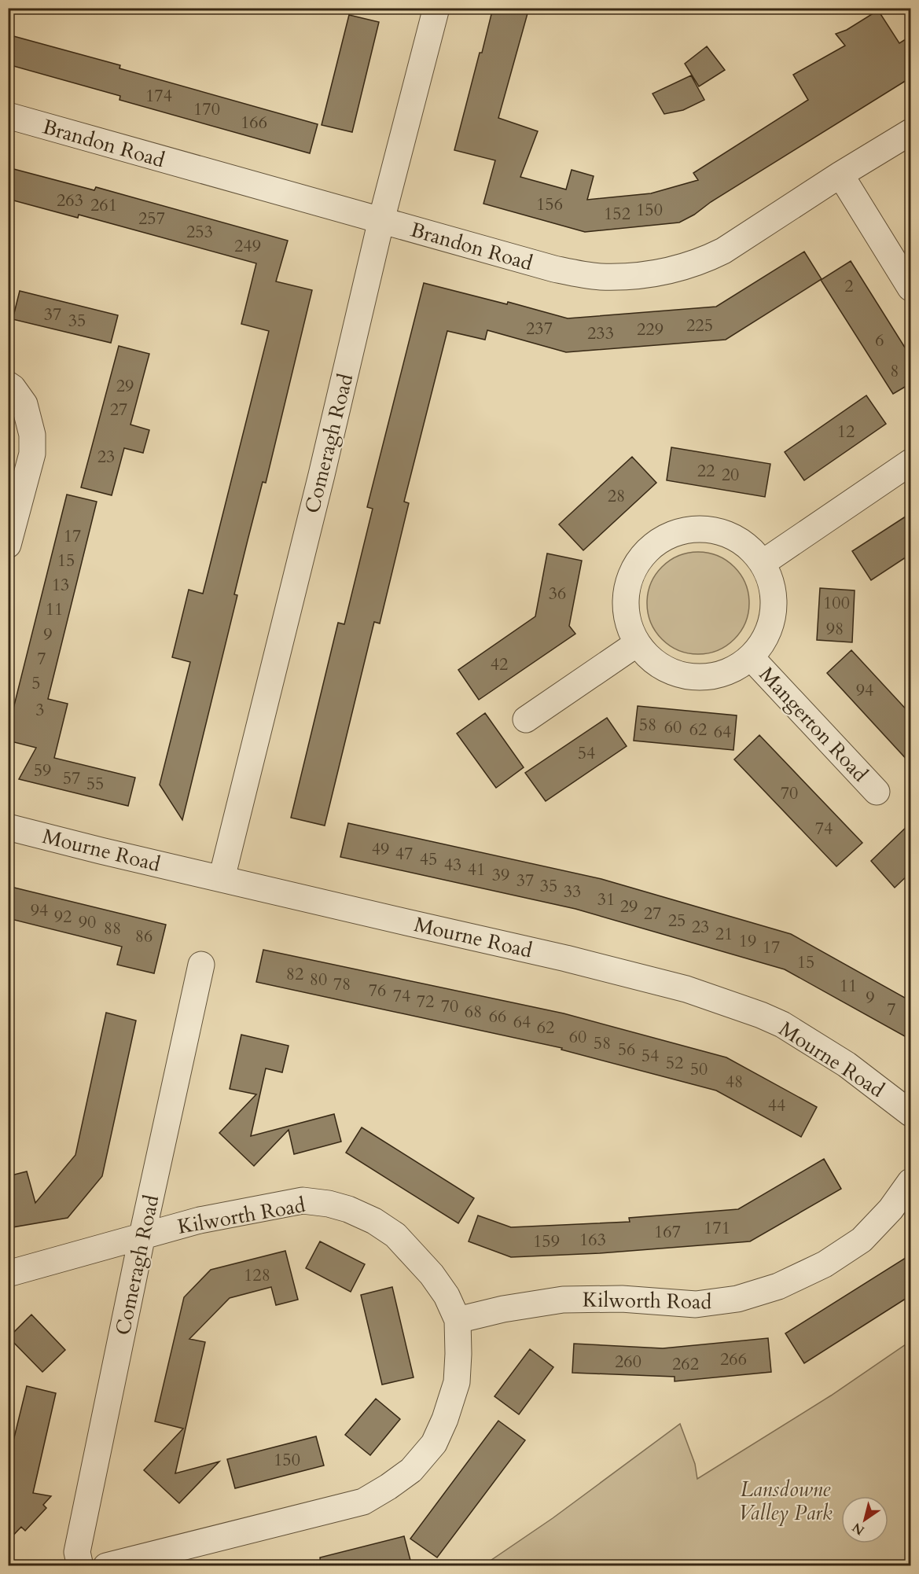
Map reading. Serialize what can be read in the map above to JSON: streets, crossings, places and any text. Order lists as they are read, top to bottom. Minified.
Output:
{"streets":{"street":["Brandon Road","Comeragh Road","Mangerton Road","Mourne Road","Kilworth Road"]},"crossings":[["Brandon Road","Comeragh Road"],["Comeragh Road","Mourne Road"],["Comeragh Road","Kilworth Road"]],"parks":["Lansdowne Valley Park"],"house_numbers":["174","170","166","263","156","261","150","152","257","253","249","2","37","35","225","237","229","233","6","8","29","27","12","23","22","20","28","17","15","13","36","100","11","98","9","7","42","5","94","3","58","60","62","64","54","59","57","55","70","74","49","47","45","43","41","39","37","35","33","31","29","94","27","92","25","90","23","88","21","86","19","17","15","82","80","78","11","76","74","9","72","70","7","68","66","64","62","60","58","56","54","52","50","48","44","171","167","163","159","128","266","260","262","150"],"north":"bottom left"}
